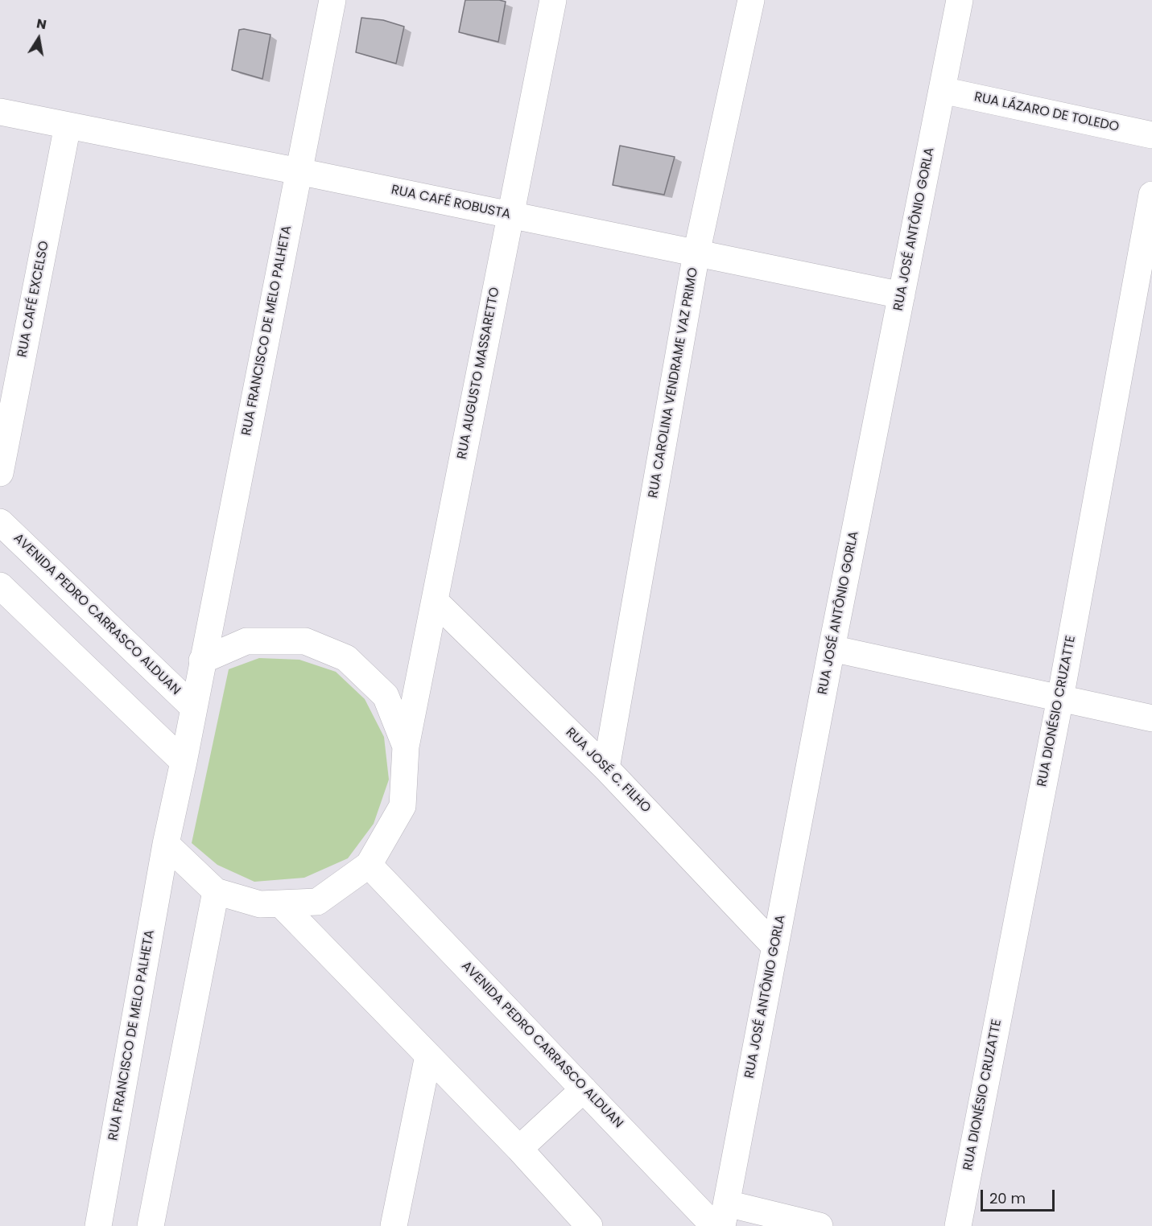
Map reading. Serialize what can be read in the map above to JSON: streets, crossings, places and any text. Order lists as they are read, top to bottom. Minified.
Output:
{"streets":{"street":["RUA LÁZARO DE TOLEDO","RUA CAFÉ ROBUSTA","RUA JOSÉ ANTÔNIO GORLA","RUA CAFÉ EXCELSO","RUA FRANCISCO DE MELO PALHETA","RUA AUGUSTO MASSARETTO","RUA CAROLINA VENDRAME VAZ PRIMO","AVENIDA PEDRO CARRASCO ALDUAN","RUA DIONÉSIO CRUZATTE","RUA JOSÉ C. FILHO"]},"crossings":[["RUA LÁZARO DE TOLEDO","RUA JOSÉ ANTÔNIO GORLA"],["RUA CAFÉ ROBUSTA","RUA JOSÉ ANTÔNIO GORLA"],["RUA CAFÉ ROBUSTA","RUA CAFÉ EXCELSO"],["RUA CAFÉ ROBUSTA","RUA FRANCISCO DE MELO PALHETA"],["RUA CAFÉ ROBUSTA","RUA AUGUSTO MASSARETTO"],["RUA CAFÉ ROBUSTA","RUA CAROLINA VENDRAME VAZ PRIMO"],["RUA JOSÉ ANTÔNIO GORLA","RUA JOSÉ C. FILHO"],["RUA FRANCISCO DE MELO PALHETA","AVENIDA PEDRO CARRASCO ALDUAN"],["RUA AUGUSTO MASSARETTO","AVENIDA PEDRO CARRASCO ALDUAN"],["RUA AUGUSTO MASSARETTO","RUA JOSÉ C. FILHO"],["RUA CAROLINA VENDRAME VAZ PRIMO","RUA JOSÉ C. FILHO"]],"scale_bar":"20 m","north":"top"}
